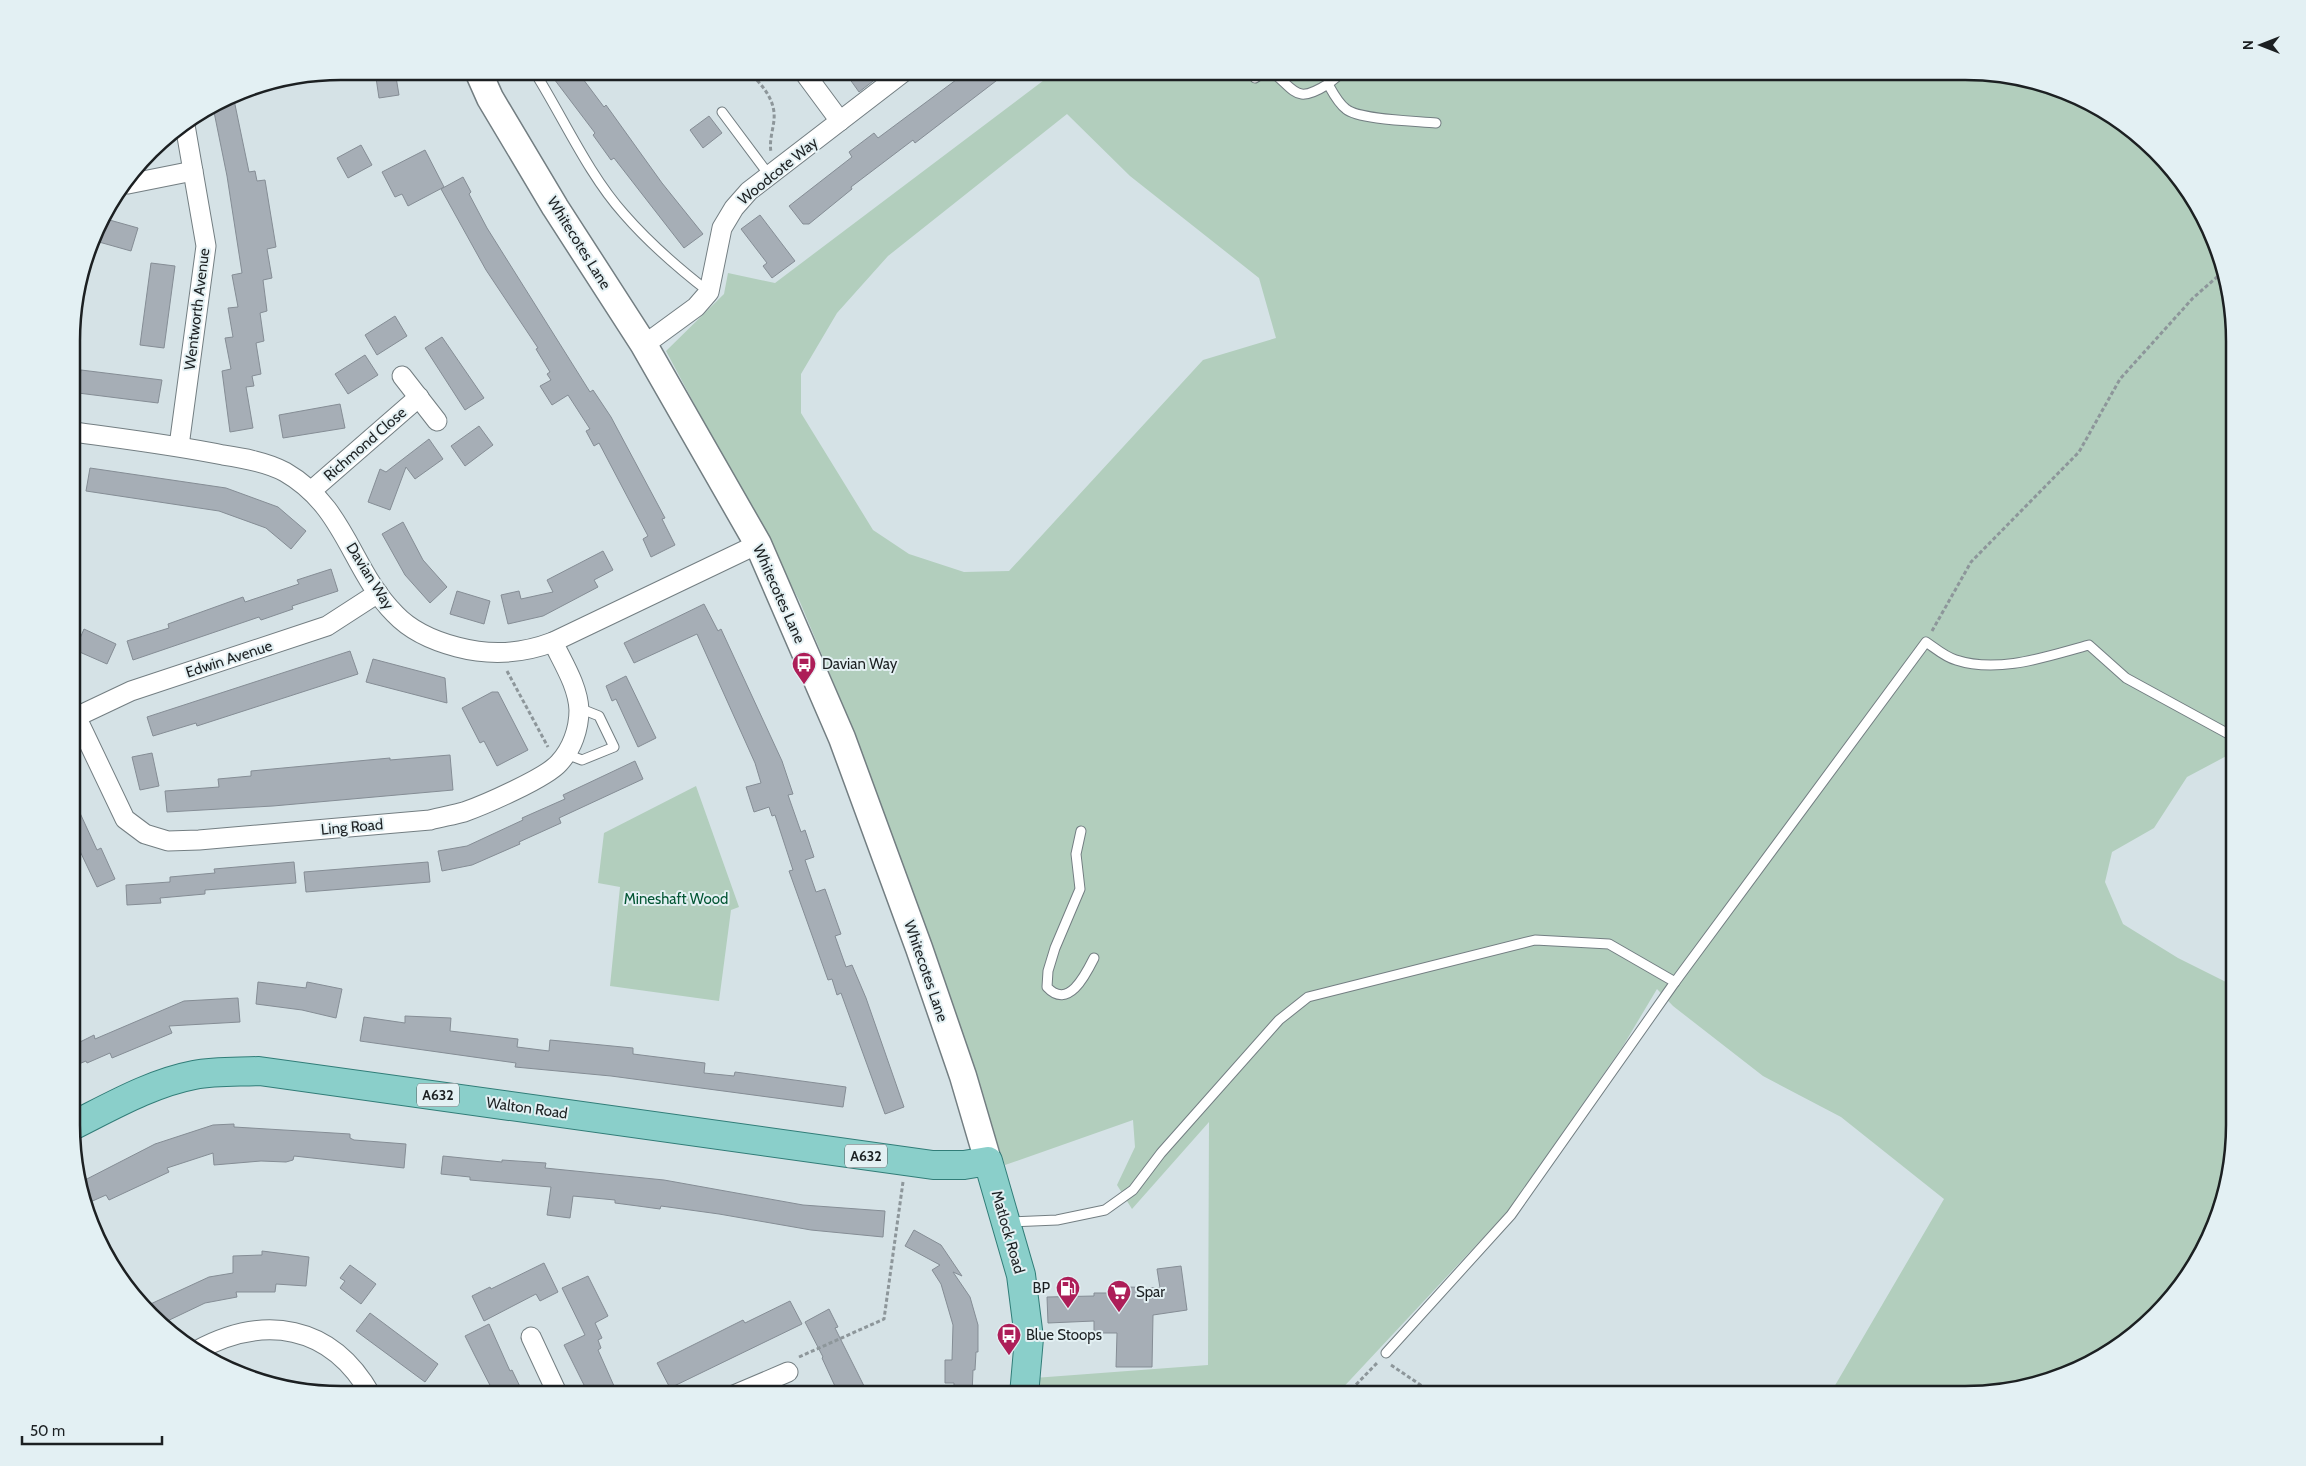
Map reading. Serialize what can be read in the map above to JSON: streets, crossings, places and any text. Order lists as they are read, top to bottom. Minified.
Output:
{"streets":{"main road":["A632","Walton Road","Matlock Road"],"street":["Woodcote Way","Whitecotes Lane","Wentworth Avenue","Richmond Close","Davian Way","Edwin Avenue","Ling Road"]},"crossings":[["Whitecotes Lane","Davian Way"],["Whitecotes Lane","Walton Road"],["Whitecotes Lane","Matlock Road"],["Wentworth Avenue","Davian Way"],["Richmond Close","Davian Way"],["Davian Way","Edwin Avenue"],["Walton Road","Matlock Road"]],"parks":["Mineshaft Wood"],"places":{"bus stop":["Davian Way","Blue Stoops"],"fuel station":["BP"],"supermarket":["Spar"]},"scale_bar":"50 m","north":"left"}
